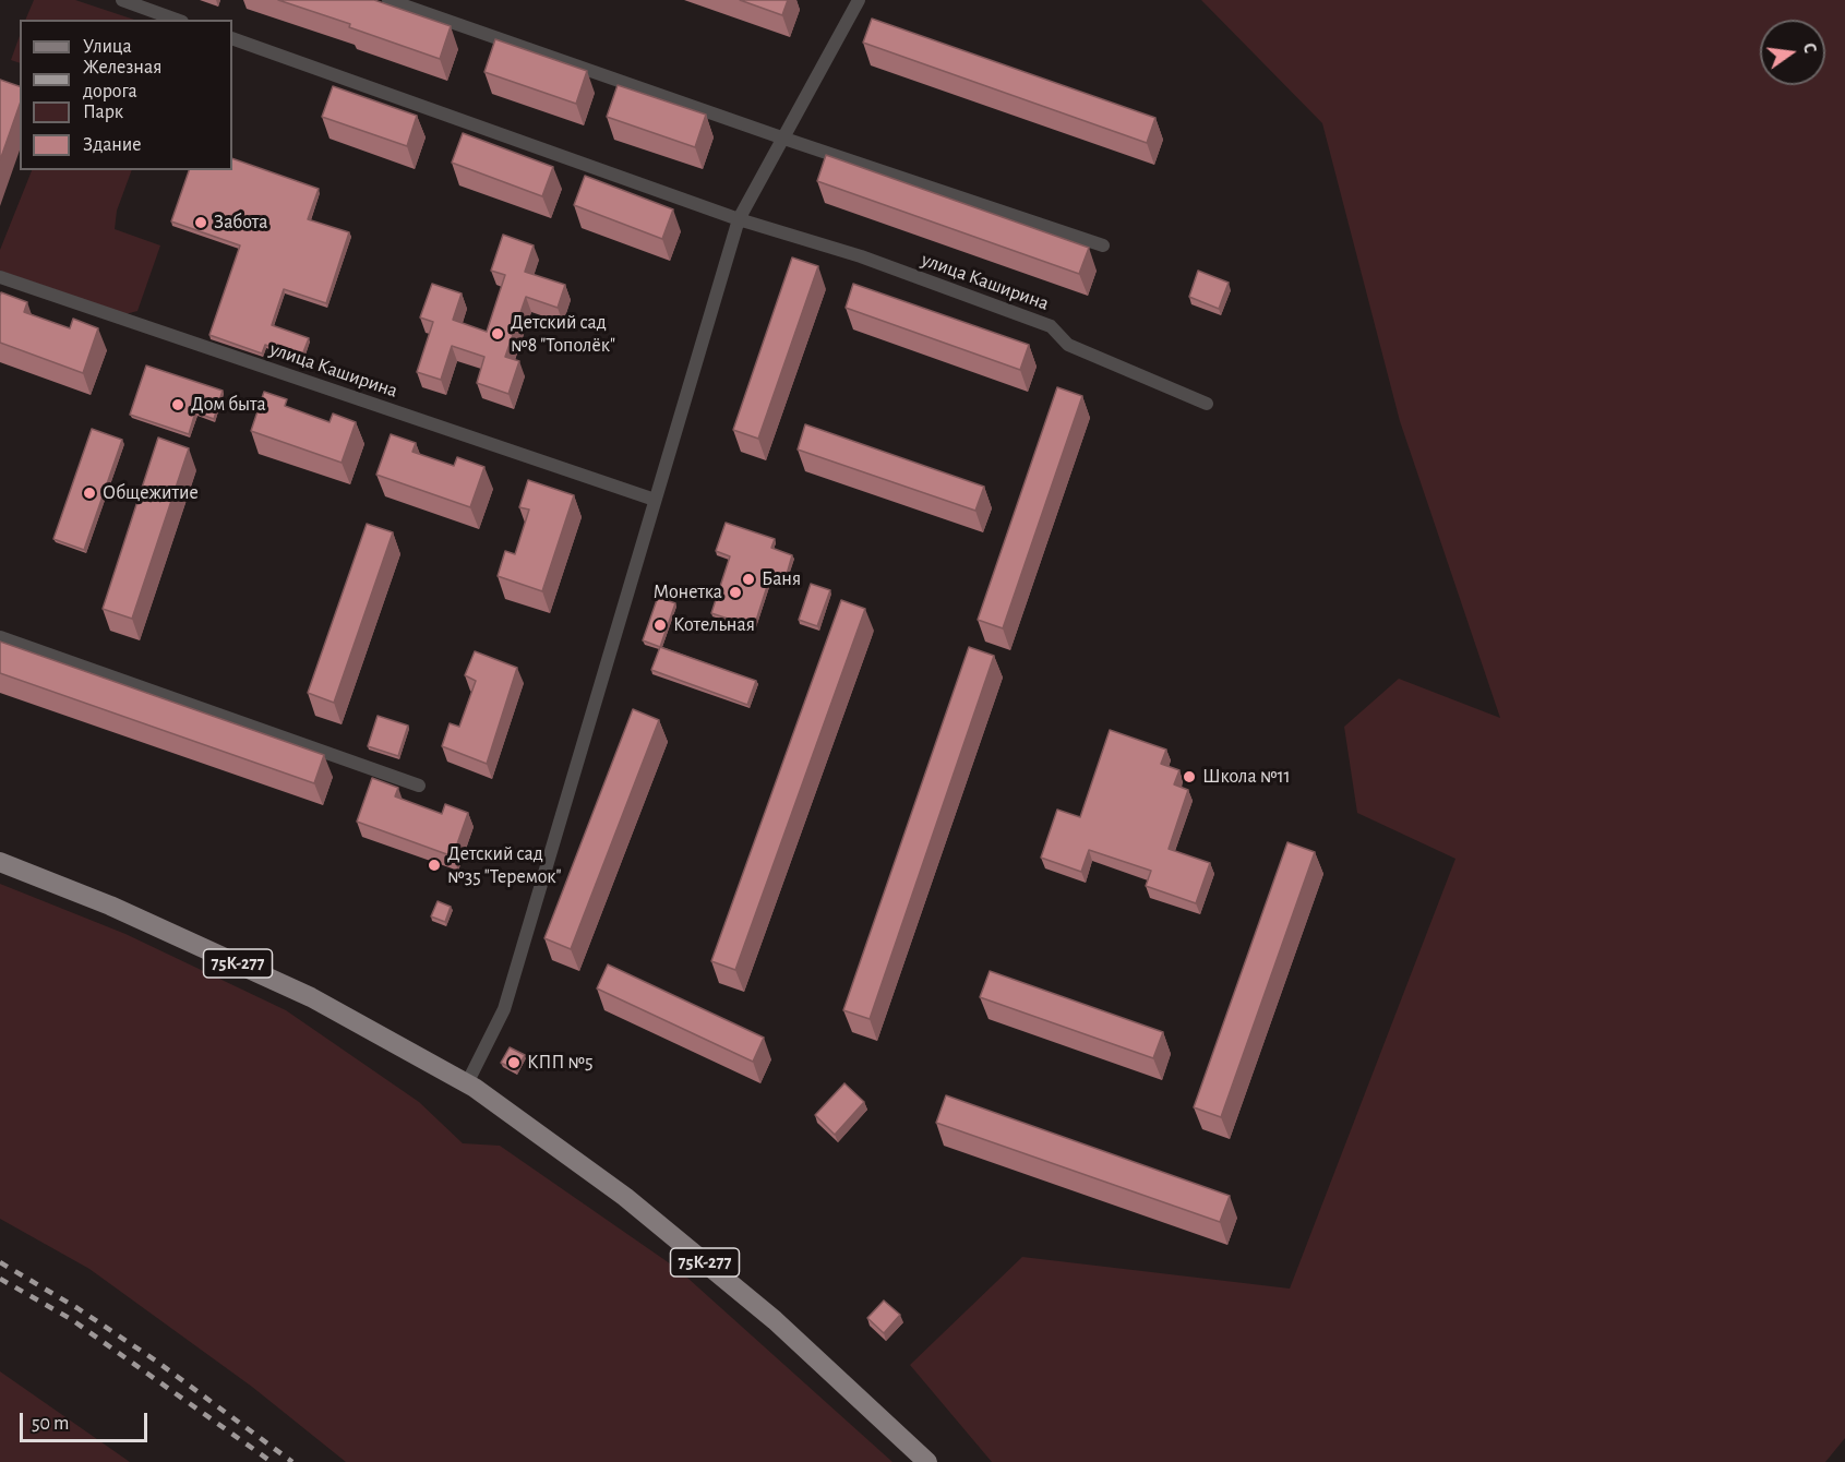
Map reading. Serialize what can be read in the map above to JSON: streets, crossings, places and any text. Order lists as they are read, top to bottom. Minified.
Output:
{"streets":{"main road":["75К-277"],"street":["улица Каширина"]},"places":["Забота","Детский сад №8 \"Тополёк\"","Дом быта","Общежитие","Баня","Монетка","Котельная","Школа №11","Детский сад №35 \"Теремок\"","КПП №5"],"legend":["Улица","Железная дорога","Парк","Здание"],"scale_bar":"50 m","north":"right"}
